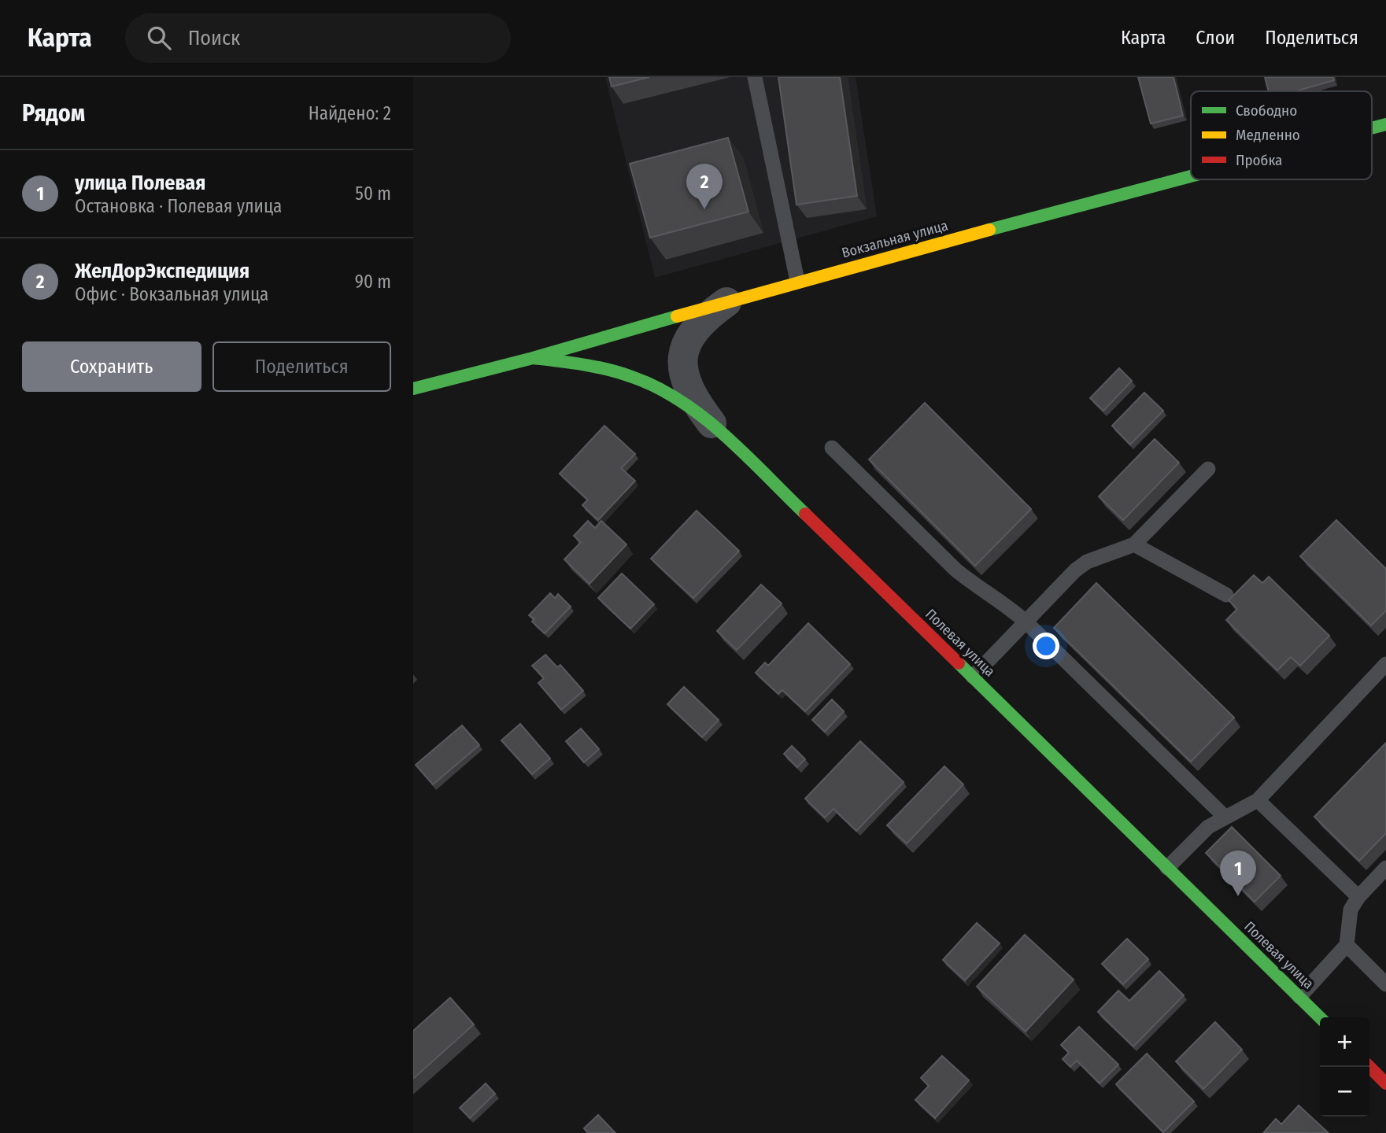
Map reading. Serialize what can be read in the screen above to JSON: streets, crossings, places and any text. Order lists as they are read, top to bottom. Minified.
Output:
{"streets":{"main road":["Вокзальная улица","Полевая улица"]},"crossings":[["Вокзальная улица","Полевая улица"]],"legend":["Свободно","Медленно","Пробка"],"page":{"header":"Карта","search":"Поиск","nav":["Карта","Слои","Поделиться"],"heading":["Рядом","Найдено: 2"],"list":[{"mark":"1","name":"улица Полевая","note":"Остановка · Полевая улица","value":"50 m"},{"mark":"2","name":"ЖелДорЭкспедиция","note":"Офис · Вокзальная улица","value":"90 m"}],"pins":["2","1"],"buttons":["Сохранить","Поделиться"],"map_buttons":["+","−"]}}
